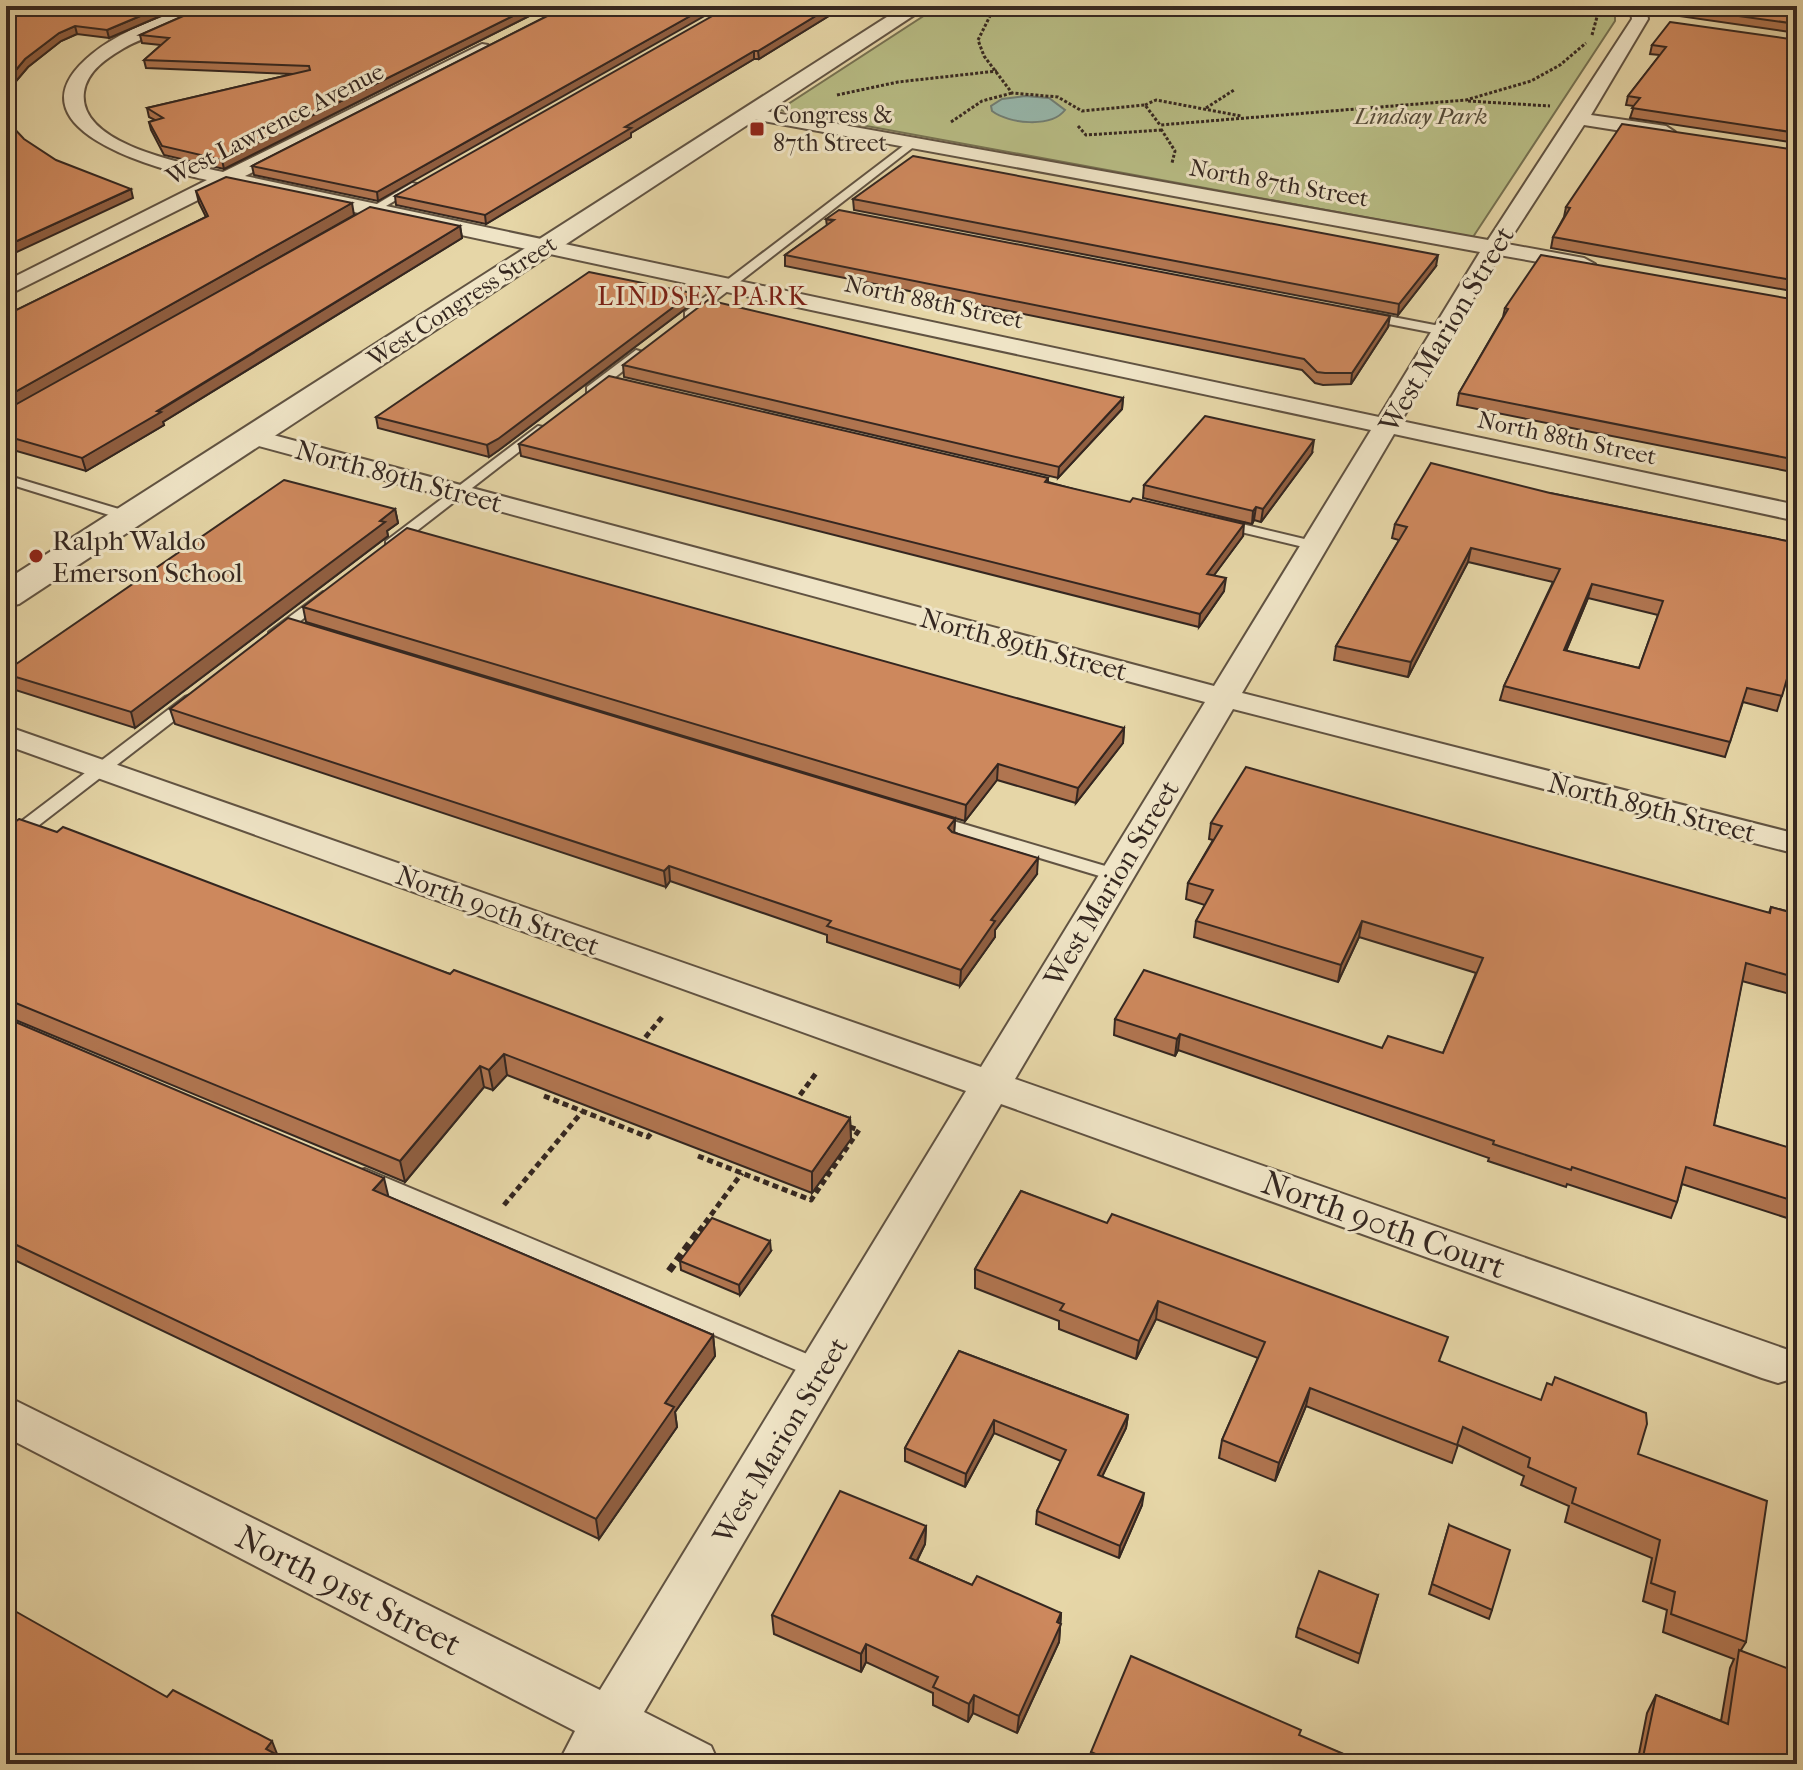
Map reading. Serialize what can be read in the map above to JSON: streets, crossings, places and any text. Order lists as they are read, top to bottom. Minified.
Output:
{"streets":{"street":["West Lawrence Avenue","North 87th Street","West Congress Street","North 88th Street","West Marion Street","North 89th Street","North 90th Street","North 90th Court","North 91st Street"]},"crossings":[["West Lawrence Avenue","North 88th Street"],["North 87th Street","West Congress Street"],["North 87th Street","West Marion Street"],["West Congress Street","North 88th Street"],["West Congress Street","North 89th Street"],["North 88th Street","West Marion Street"],["West Marion Street","North 89th Street"],["West Marion Street","North 90th Street"],["West Marion Street","North 90th Court"],["West Marion Street","North 91st Street"],["North 90th Street","North 90th Court"]],"districts":["LINDSEY PARK"],"parks":["Lindsay Park"],"places":{"transit":["Congress & 87th Street"],"other":["Ralph Waldo Emerson School"]}}
